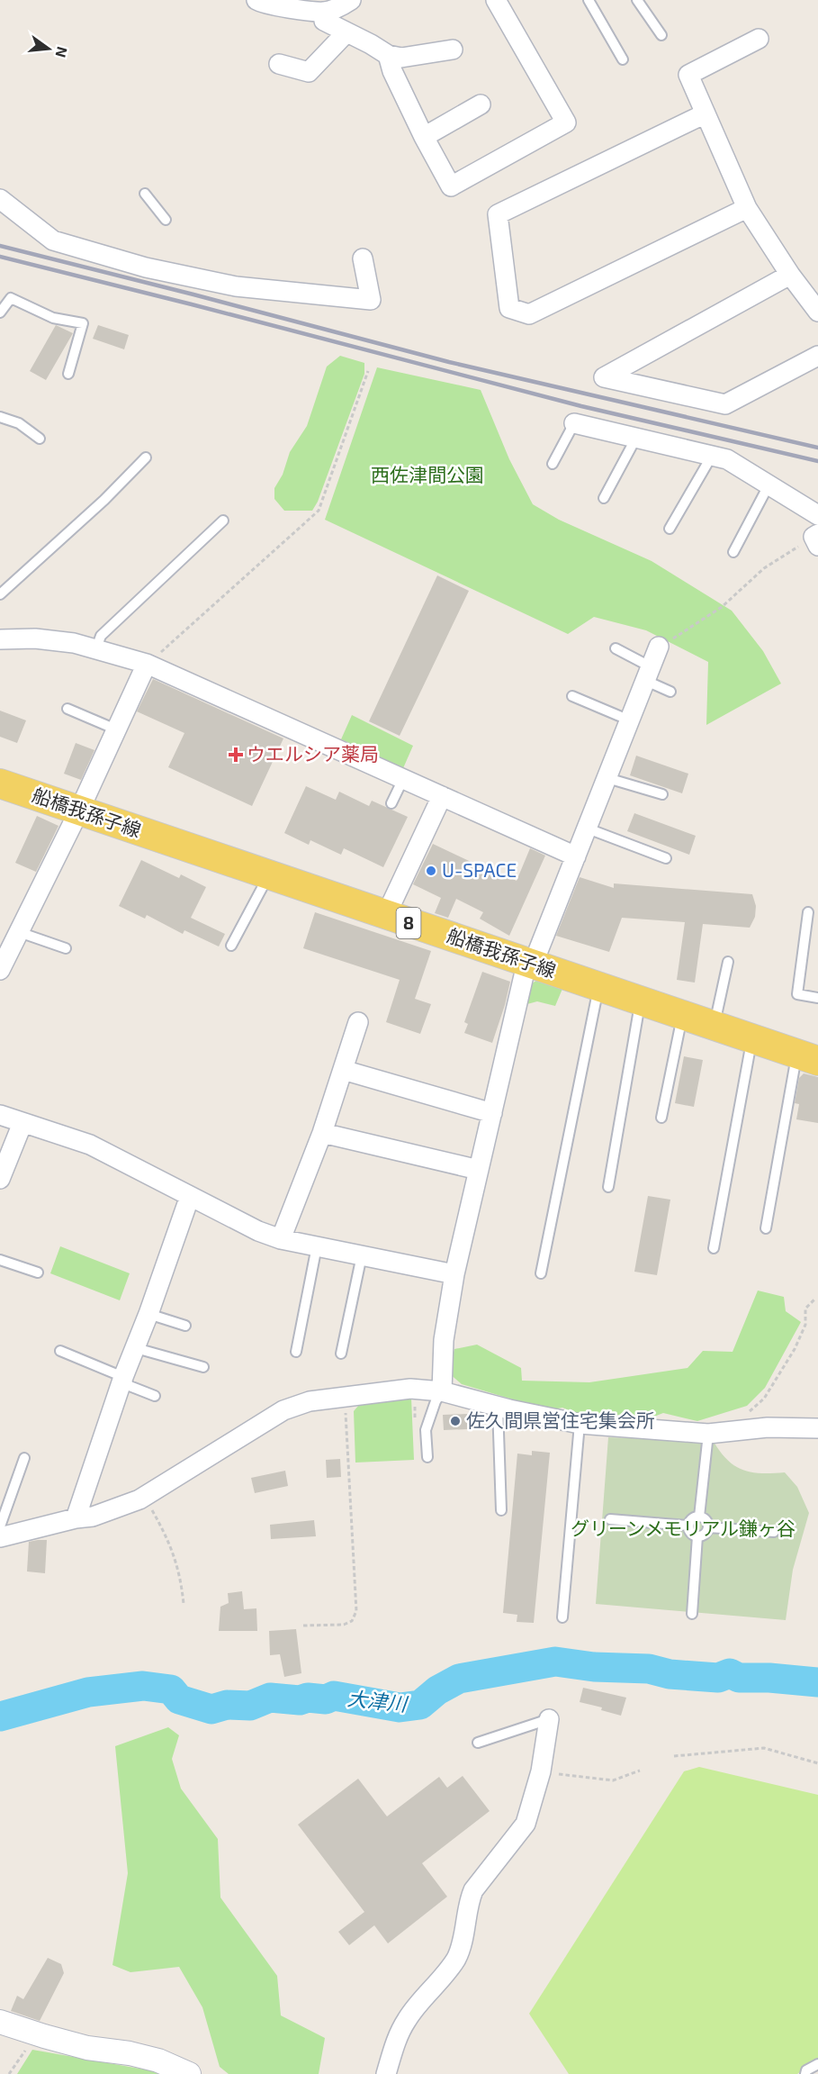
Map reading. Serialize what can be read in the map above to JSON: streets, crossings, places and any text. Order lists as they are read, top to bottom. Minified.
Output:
{"streets":{"main road":["船橋我孫子線","8"]},"water":["大津川"],"parks":["西佐津間公園","グリーンメモリアル鎌ヶ谷"],"places":{"health":["ウエルシア薬局"],"other":["U-SPACE","佐久間県営住宅集会所"]},"north":"right"}
